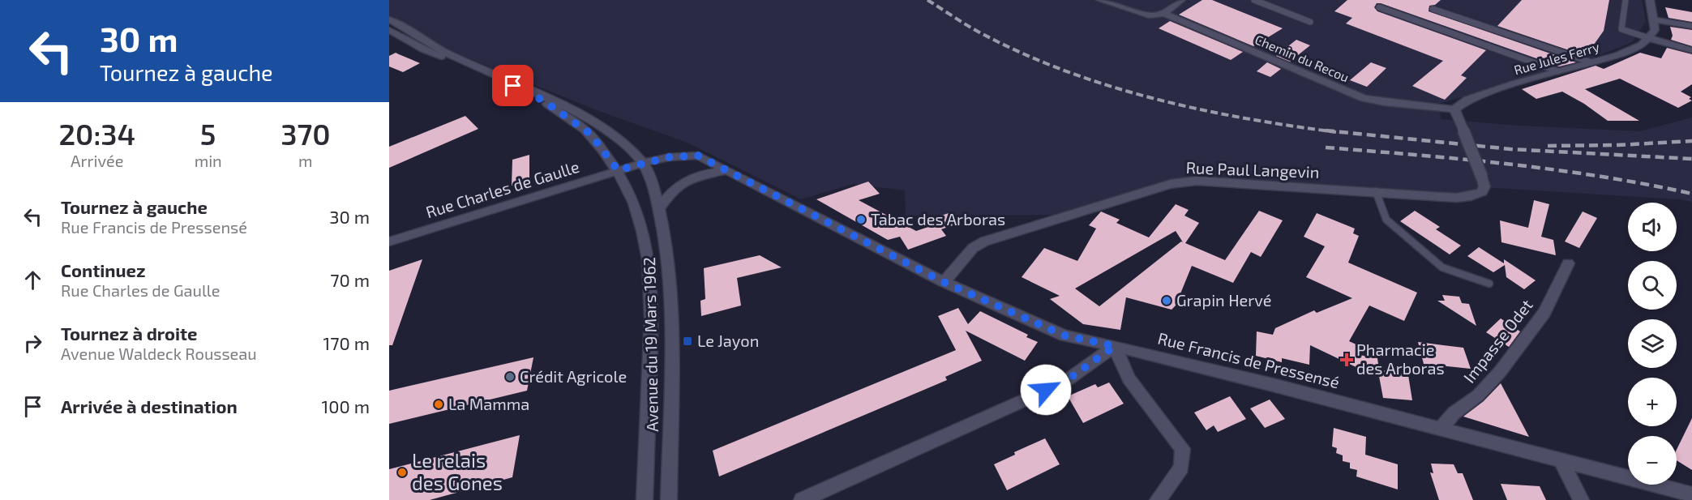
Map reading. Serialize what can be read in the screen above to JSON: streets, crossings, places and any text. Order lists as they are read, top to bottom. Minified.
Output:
{"streets":{"street":["Chemin du Recou","Rue Jules Ferry","Rue Paul Langevin","Rue Charles de Gaulle","Impasse Odet","Avenue du 19 Mars 1962","Rue Francis de Pressensé"]},"crossings":[["Chemin du Recou","Rue Jules Ferry"],["Chemin du Recou","Rue Paul Langevin"],["Rue Jules Ferry","Rue Paul Langevin"],["Rue Paul Langevin","Rue Charles de Gaulle"],["Rue Paul Langevin","Rue Francis de Pressensé"],["Rue Charles de Gaulle","Avenue du 19 Mars 1962"],["Rue Charles de Gaulle","Rue Francis de Pressensé"],["Impasse Odet","Rue Francis de Pressensé"]],"places":{"other":["Tabac des Arboras","Grapin Hervé","Crédit Agricole","La Mamma","Le relais des Gones"],"transit":["Le Jayon"],"health":["Pharmacie des Arboras"]},"page":{"turn":["30 m","Tournez à gauche"],"eta":["20:34","Arrivée","5","min","370","m"],"list":[{"name":"Tournez à gauche","note":"Rue Francis de Pressensé","value":"30 m"},{"name":"Continuez","note":"Rue Charles de Gaulle","value":"70 m"},{"name":"Tournez à droite","note":"Avenue Waldeck Rousseau","value":"170 m"},{"name":"Arrivée à destination","value":"100 m"}],"map_buttons":["+","−"]}}
